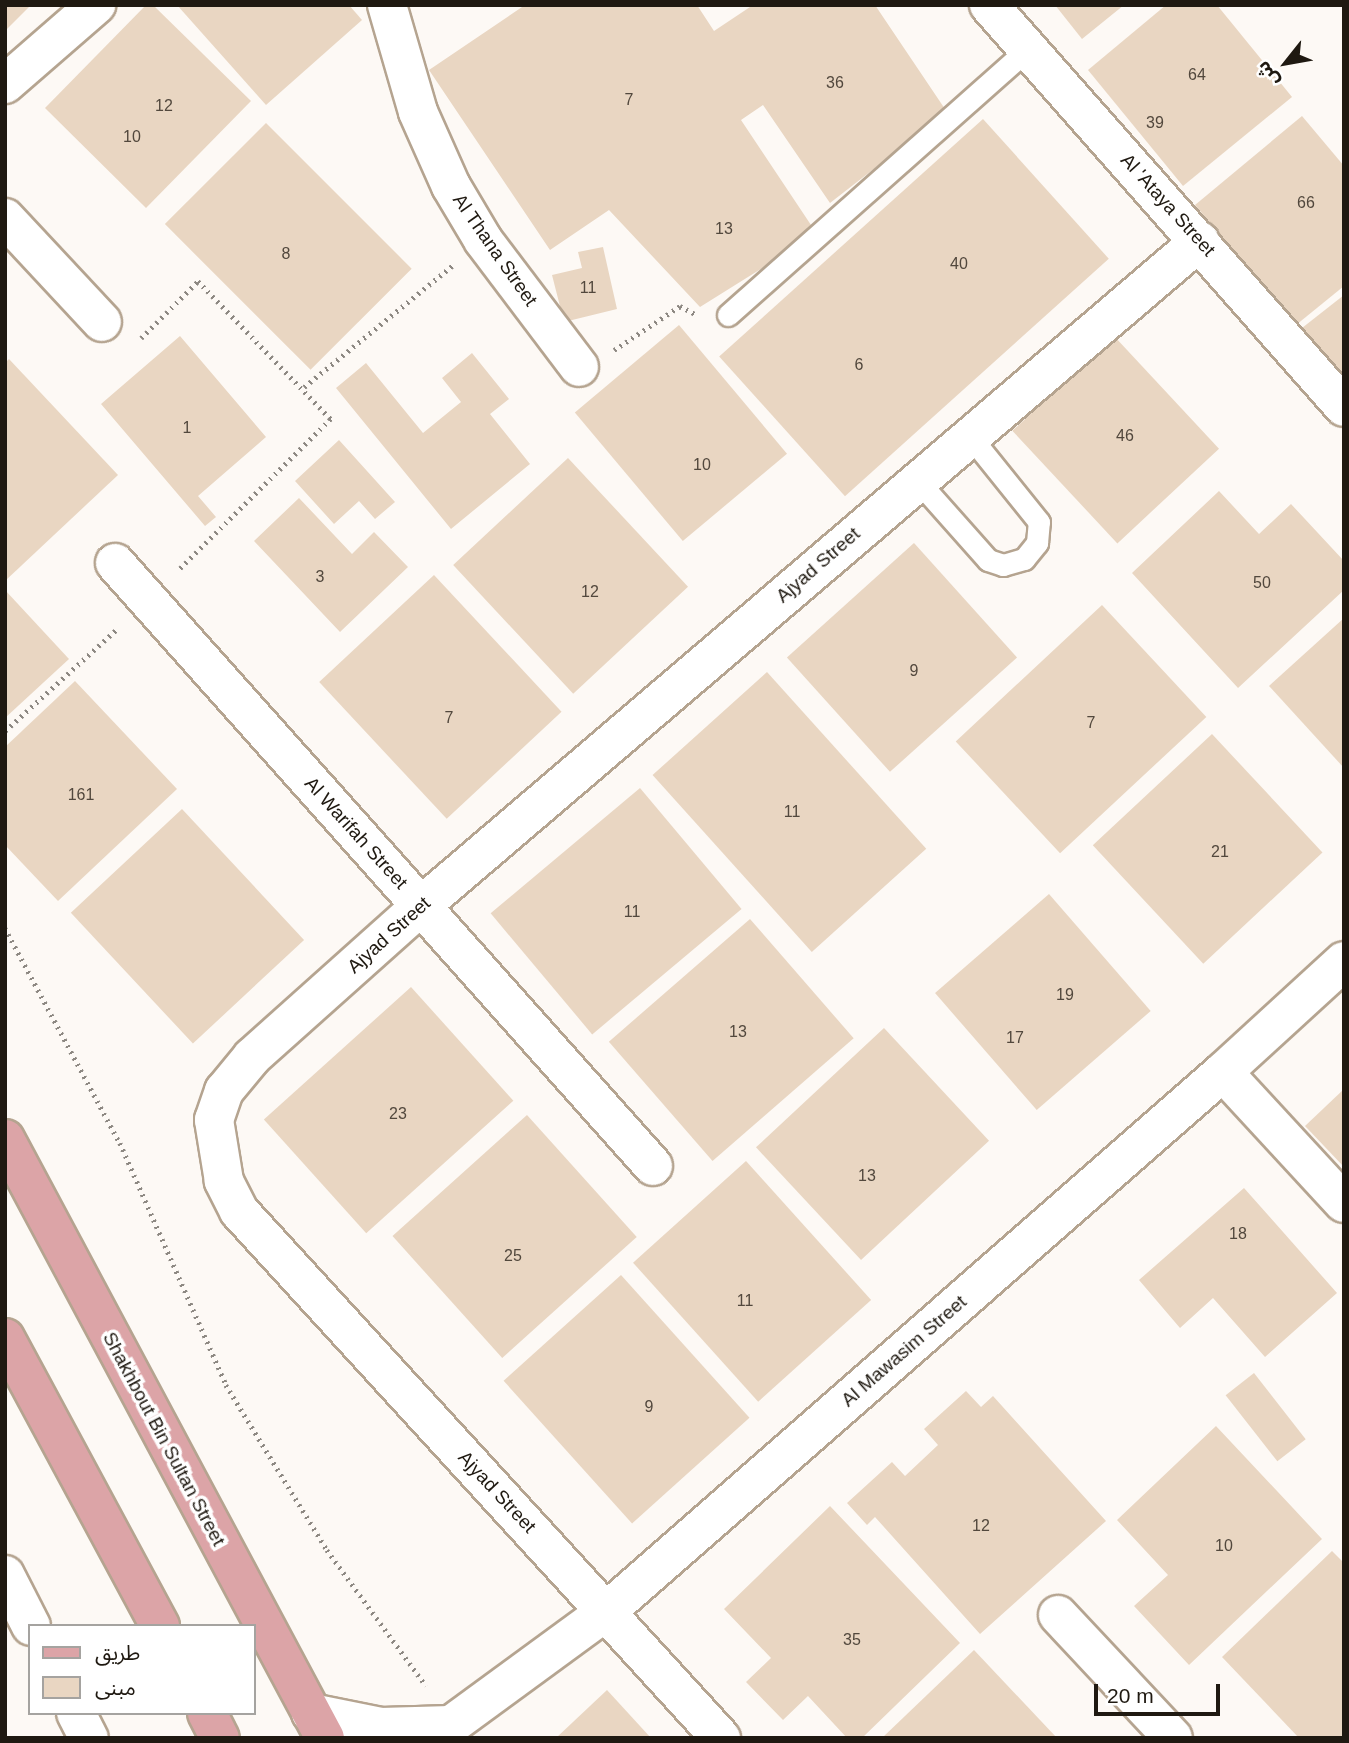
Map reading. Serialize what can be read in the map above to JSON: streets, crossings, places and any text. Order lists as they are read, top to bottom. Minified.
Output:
{"streets":{"main road":["Shakhbout Bin Sultan Street"],"street":["Al 'Ataya Street","Al Thana Street","Ajyad Street","Al Warifah Street","Al Mawasim Street"]},"crossings":[["Al 'Ataya Street","Ajyad Street"],["Ajyad Street","Al Warifah Street"],["Ajyad Street","Al Mawasim Street"]],"house_numbers":["64","36","7","12","39","10","66","13","8","40","11","6","1","46","10","3","50","12","9","7","7","161","11","21","11","19","13","17","23","13","18","25","11","9","12","10","35"],"legend":["طريق","مبنى"],"scale_bar":"20 m","north":"bottom left"}
